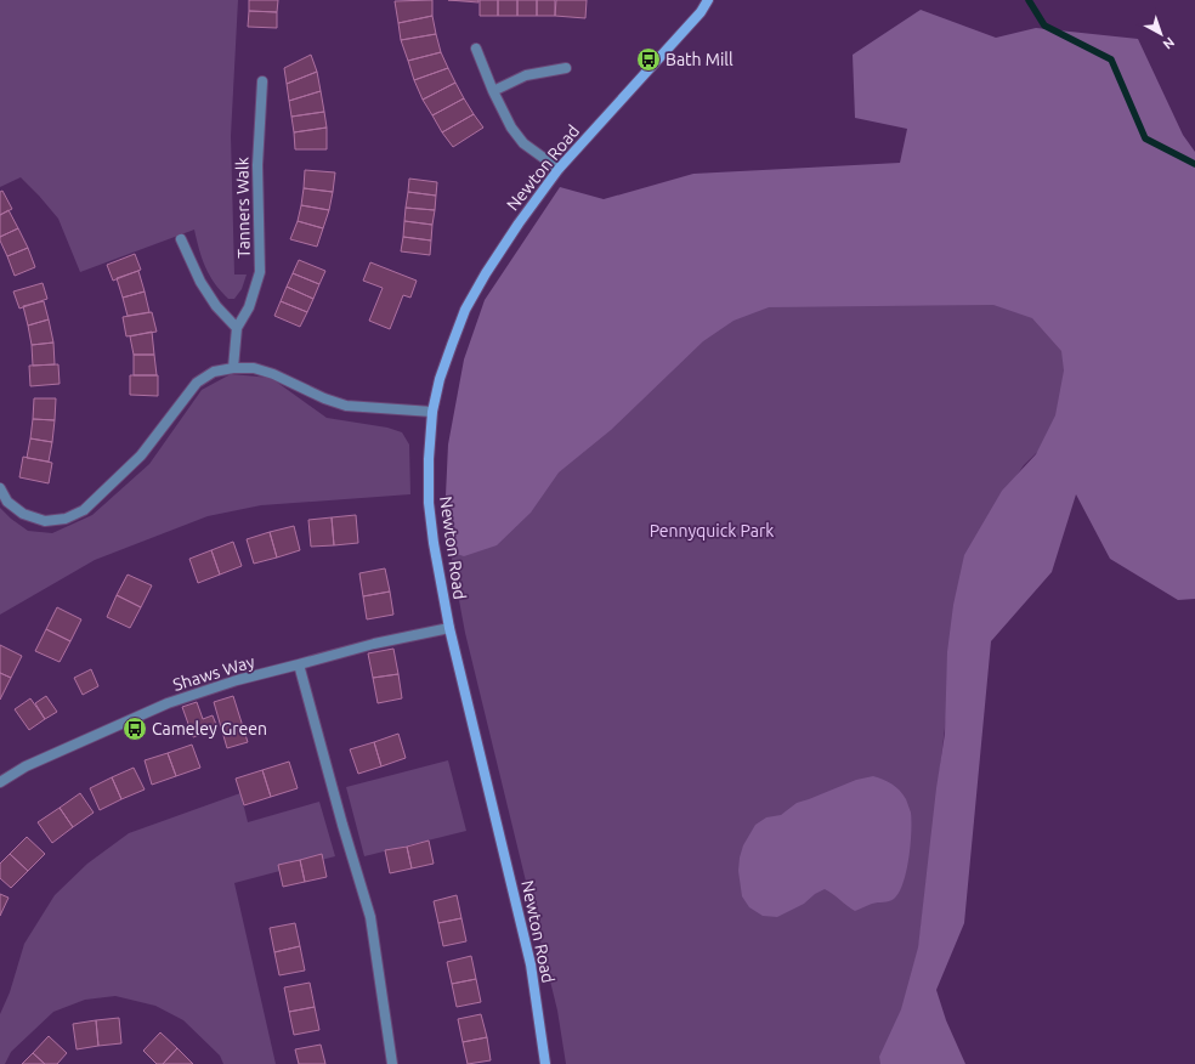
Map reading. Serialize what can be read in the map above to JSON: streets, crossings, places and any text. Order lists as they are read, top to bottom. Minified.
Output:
{"streets":{"street":["Newton Road","Tanners Walk","Shaws Way"]},"crossings":[["Newton Road","Shaws Way"]],"parks":["Pennyquick Park"],"places":{"bus stop":["Bath Mill","Cameley Green"]},"north":"bottom right"}
